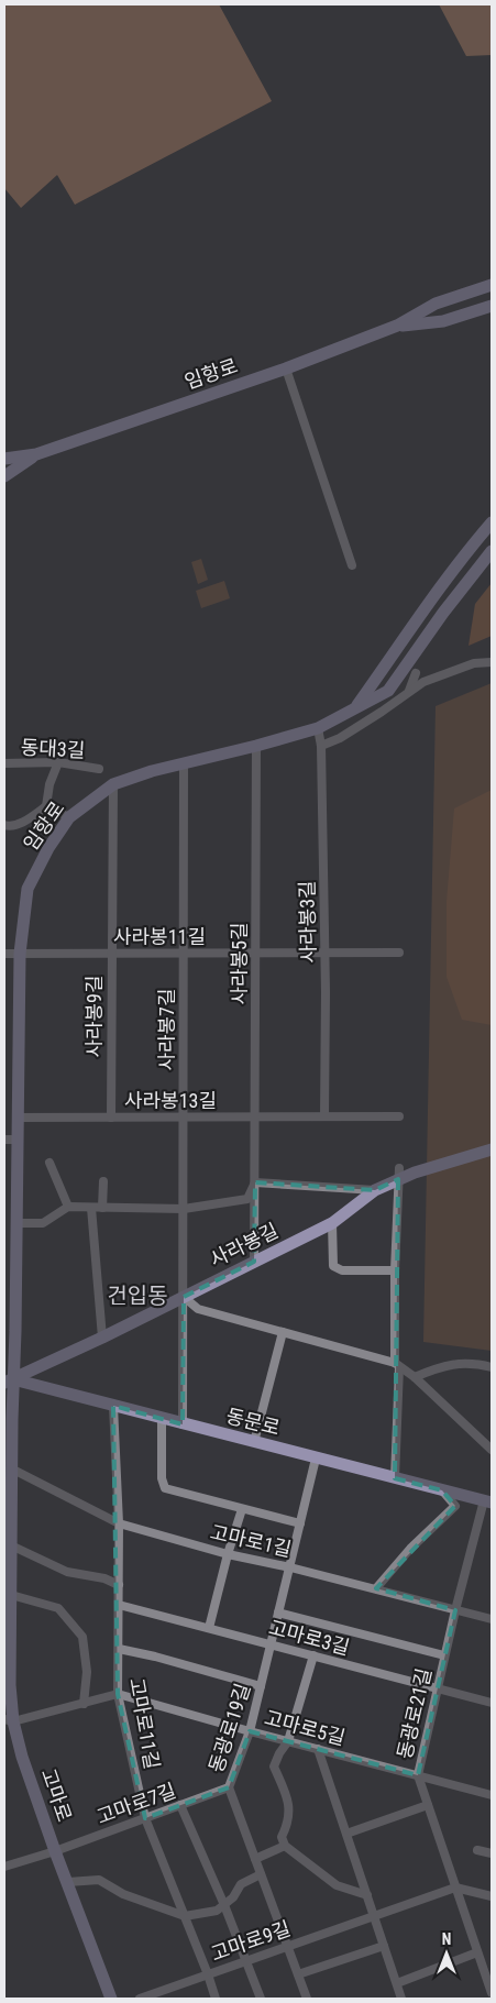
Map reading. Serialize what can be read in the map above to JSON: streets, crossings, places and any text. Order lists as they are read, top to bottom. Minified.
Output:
{"streets":{"main road":["임항로","사라봉길","동문로","고마로"],"street":["동대3길","사라봉3길","사라봉11길","사라봉5길","사라봉9길","사라봉7길","사라봉13길","고마로1길","고마로3길","동광로21길","고마로11길","동광로19길","고마로5길","고마로7길","고마로9길"]},"crossings":[["임항로","사라봉3길"],["임항로","사라봉11길"],["임항로","사라봉5길"],["임항로","사라봉9길"],["임항로","사라봉7길"],["임항로","사라봉13길"],["임항로","사라봉길"],["임항로","동문로"],["임항로","고마로"],["사라봉3길","사라봉11길"],["사라봉3길","사라봉13길"],["사라봉11길","사라봉5길"],["사라봉11길","사라봉9길"],["사라봉11길","사라봉7길"],["사라봉5길","사라봉13길"],["사라봉5길","사라봉길"],["사라봉9길","사라봉13길"],["사라봉7길","사라봉13길"],["사라봉7길","사라봉길"],["사라봉7길","동문로"],["사라봉길","동문로"],["사라봉길","고마로"],["동문로","동광로21길"],["동문로","고마로11길"],["동문로","동광로19길"],["동문로","고마로"],["고마로1길","동광로21길"],["고마로1길","고마로11길"],["고마로1길","동광로19길"],["고마로1길","고마로"],["고마로3길","동광로21길"],["고마로3길","고마로11길"],["고마로3길","동광로19길"],["동광로21길","고마로5길"],["동광로21길","고마로9길"],["고마로11길","고마로5길"],["고마로11길","고마로7길"],["고마로11길","고마로9길"],["동광로19길","고마로5길"],["동광로19길","고마로7길"],["동광로19길","고마로9길"],["고마로","고마로7길"]],"districts":["건입동"],"north":"top"}
